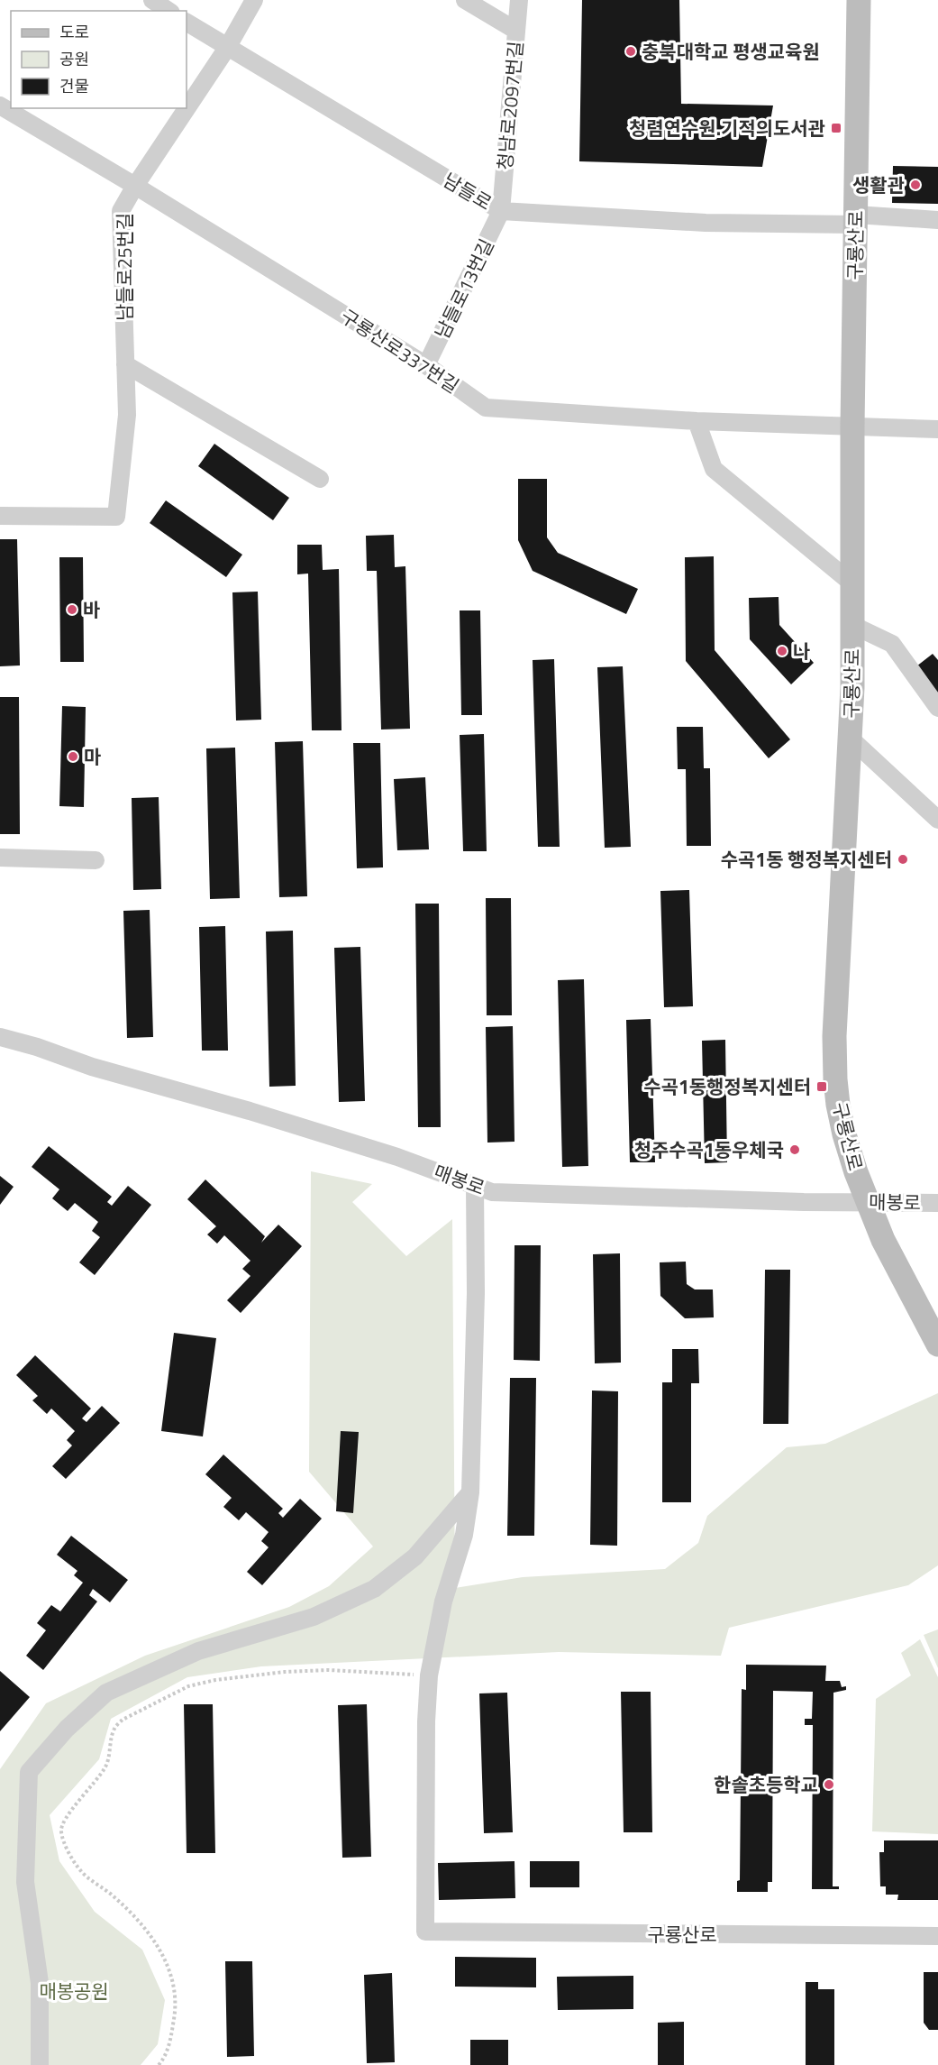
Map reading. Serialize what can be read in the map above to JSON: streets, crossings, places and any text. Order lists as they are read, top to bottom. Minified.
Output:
{"streets":{"street":["청남로2097번길","남들로","구룡산로","남들로25번길","남들로13번길","구룡산로337번길","매봉로"]},"crossings":[["청남로2097번길","남들로"],["청남로2097번길","남들로13번길"],["남들로","구룡산로"],["남들로","남들로25번길"],["남들로","남들로13번길"],["구룡산로","구룡산로337번길"],["구룡산로","매봉로"],["남들로25번길","구룡산로337번길"],["남들로13번길","구룡산로337번길"]],"parks":["매봉공원"],"places":{"other":["충북대학교 평생교육원","생활관","바","나","마","수곡1동 행정복지센터","청주수곡1동우체국","한솔초등학교"],"transit":["청렴연수원.기적의도서관","수곡1동행정복지센터"]},"legend":["도로","공원","건물"]}
